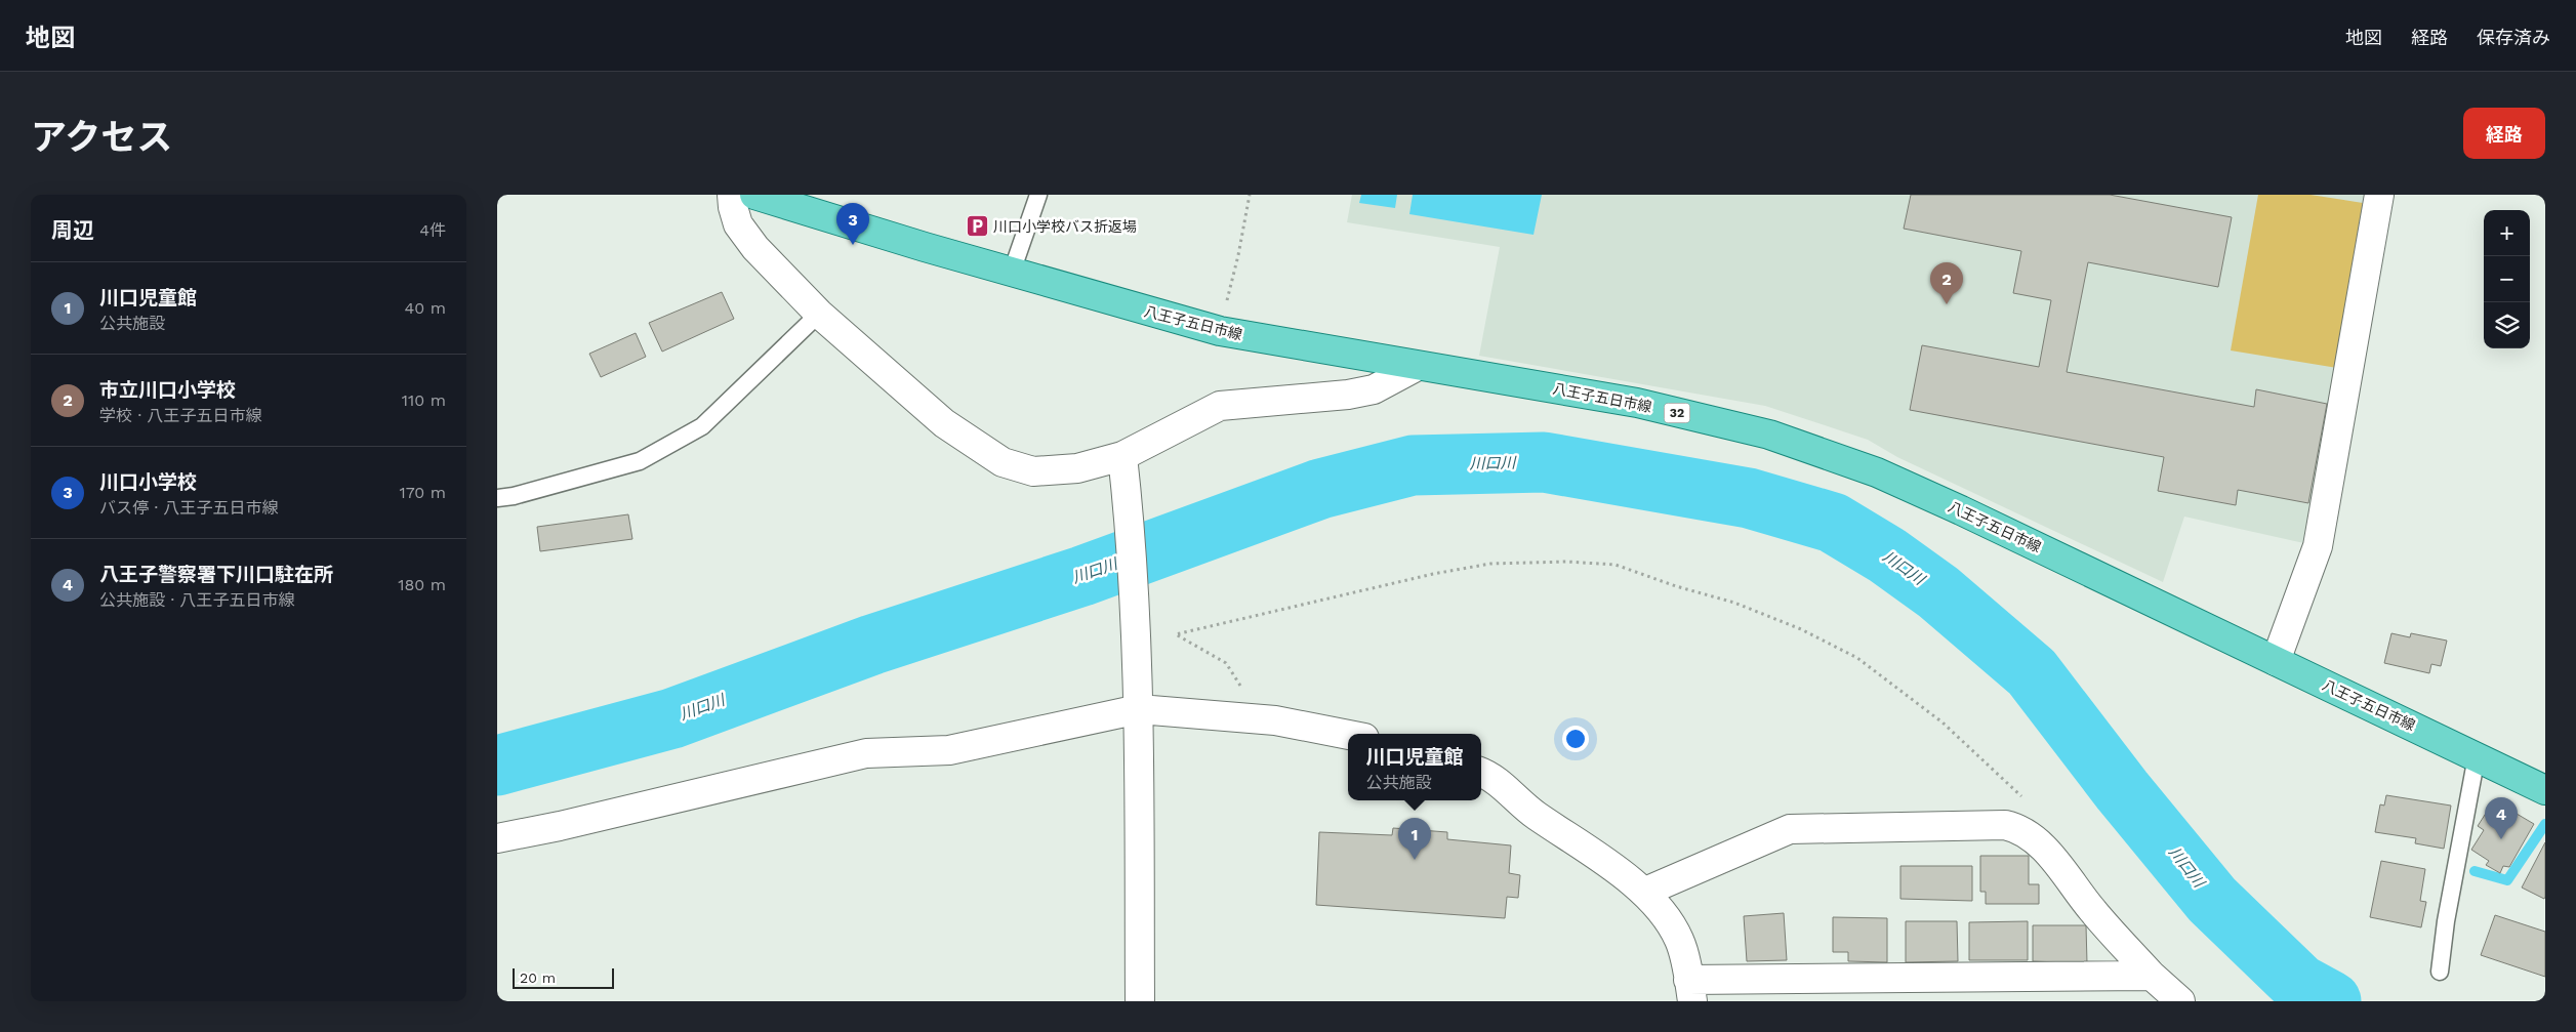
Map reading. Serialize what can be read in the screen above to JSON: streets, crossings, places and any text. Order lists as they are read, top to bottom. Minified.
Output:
{"streets":{"main road":["八王子五日市線","32"]},"water":["川口川"],"places":{"parking":["川口小学校バス折返場"]},"scale_bar":"20 m","page":{"header":"地図","nav":["地図","経路","保存済み"],"title":"アクセス","buttons":"経路","heading":["周辺","4件"],"pins":["3","2","4","1"],"map_buttons":["+","−"],"list":[{"mark":"1","name":"川口児童館","note":"公共施設","value":"40 m"},{"mark":"2","name":"市立川口小学校","note":"学校 · 八王子五日市線","value":"110 m"},{"mark":"3","name":"川口小学校","note":"バス停 · 八王子五日市線","value":"170 m"},{"mark":"4","name":"八王子警察署下川口駐在所","note":"公共施設 · 八王子五日市線","value":"180 m"}],"popup":["川口児童館","公共施設"],"scale":"20 m"}}
